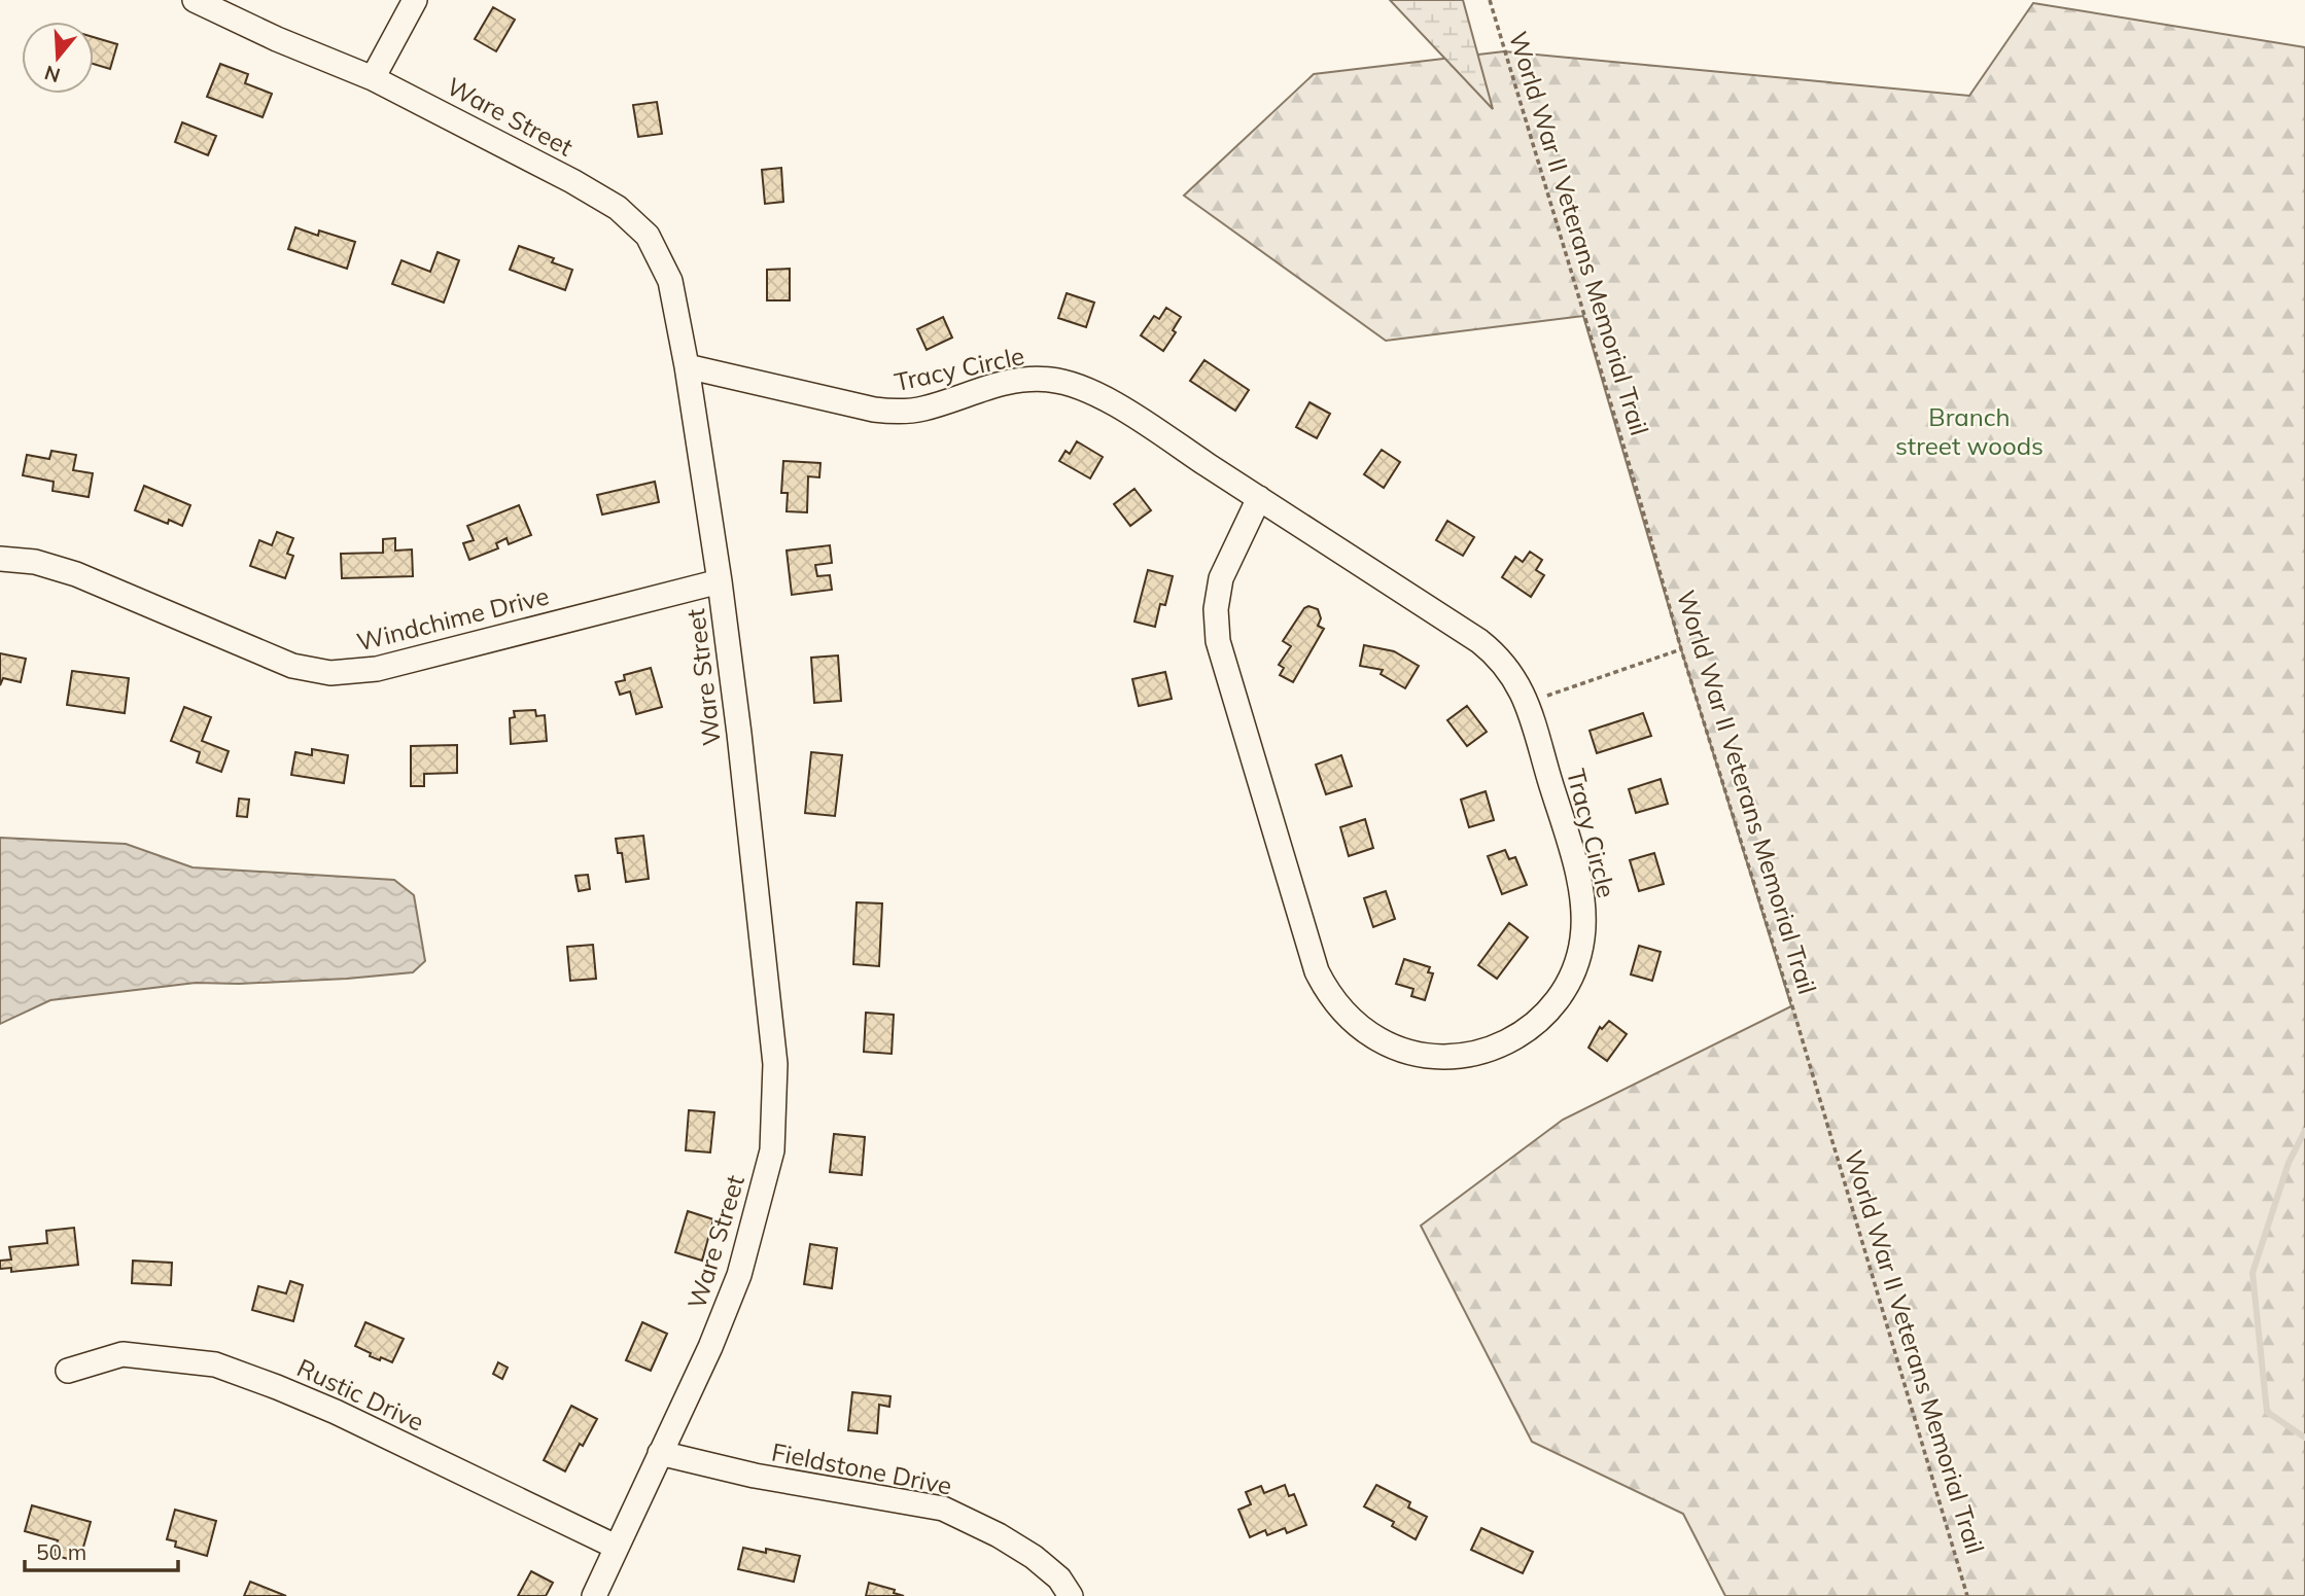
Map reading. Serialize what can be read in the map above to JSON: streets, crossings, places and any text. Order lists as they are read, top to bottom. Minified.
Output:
{"streets":{"street":["Ware Street","Tracy Circle","Windchime Drive","Rustic Drive","Fieldstone Drive"],"path":["World War II Veterans Memorial Trail"]},"crossings":[["Ware Street","Tracy Circle"],["Ware Street","Windchime Drive"],["Ware Street","Rustic Drive"],["Ware Street","Fieldstone Drive"]],"parks":["Branch street woods"],"scale_bar":"50 m","north":"bottom"}
